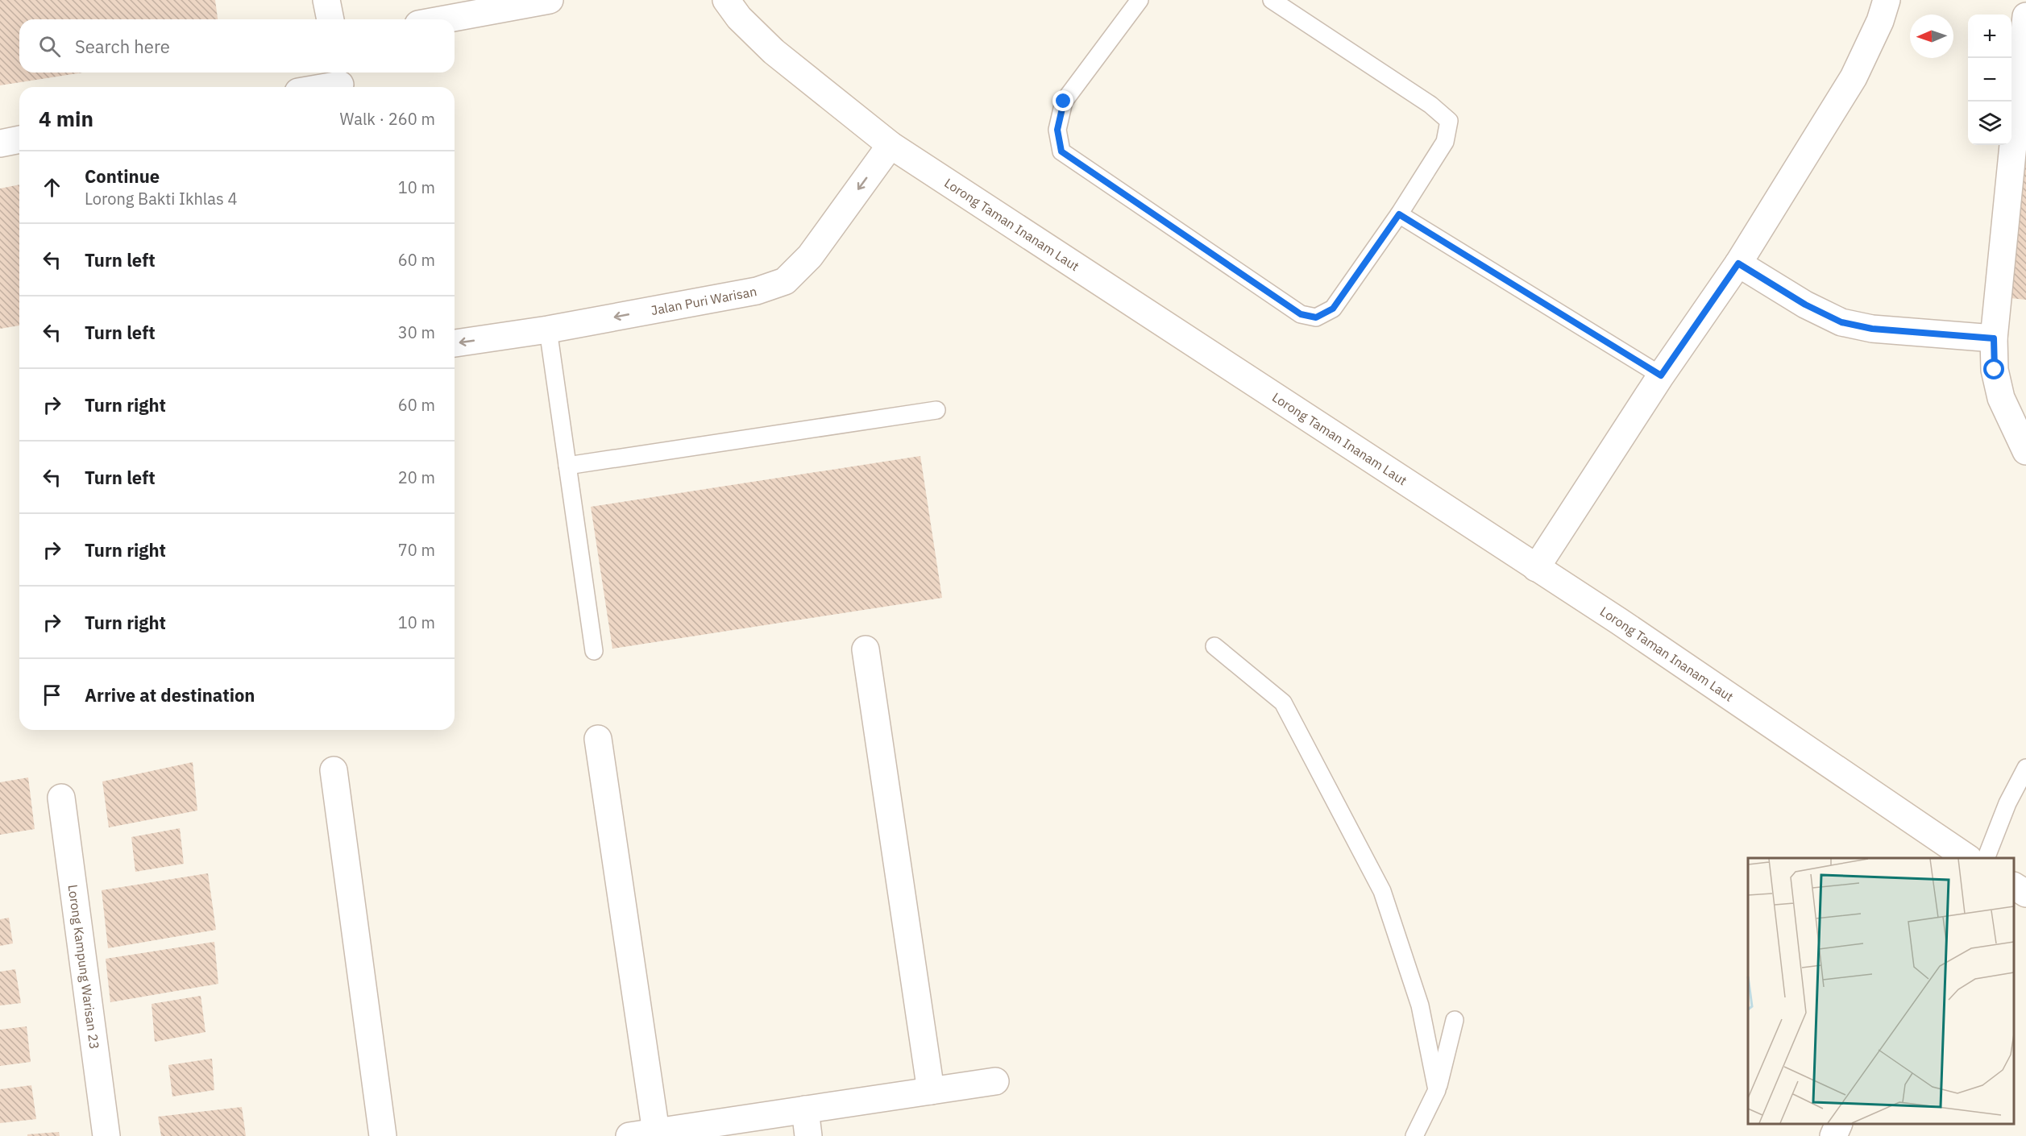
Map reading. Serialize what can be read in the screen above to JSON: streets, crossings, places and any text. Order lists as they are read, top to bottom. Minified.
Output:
{"streets":{"street":["Lorong Taman Inanam Laut","Jalan Puri Warisan","Lorong Kampung Warisan 23"]},"crossings":[["Lorong Taman Inanam Laut","Jalan Puri Warisan"]],"one_way":["Jalan Puri Warisan"],"north":"left","page":{"map_buttons":["+","−"],"search":"Search here","heading":["4 min","Walk · 260 m"],"list":[["Continue","Lorong Bakti Ikhlas 4","10 m"],["Turn left","60 m"],["Turn left","30 m"],["Turn right","60 m"],["Turn left","20 m"],["Turn right","70 m"],["Turn right","10 m"],"Arrive at destination"]}}
